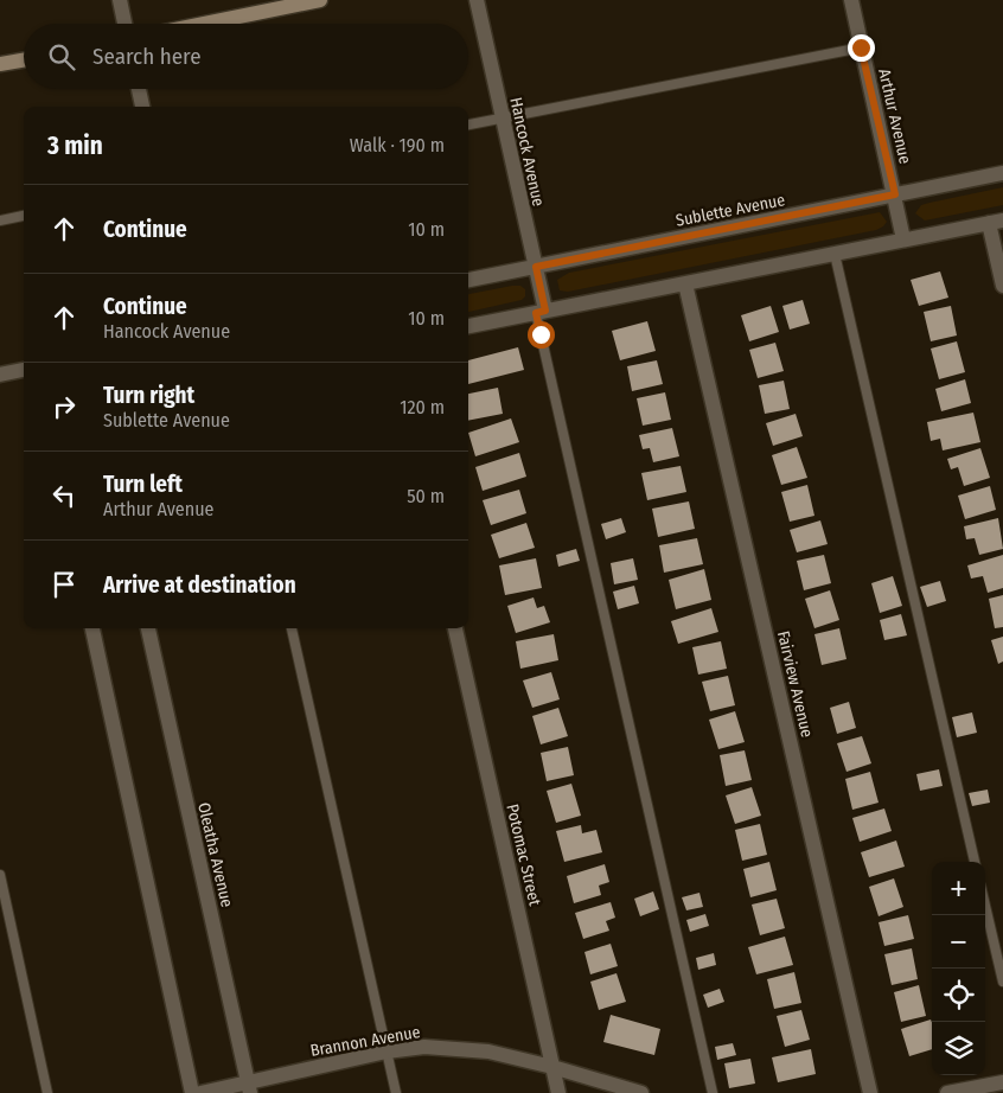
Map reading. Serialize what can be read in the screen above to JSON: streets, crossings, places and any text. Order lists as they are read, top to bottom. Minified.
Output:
{"streets":{"street":["Arthur Avenue","Hancock Avenue","Sublette Avenue","Fairview Avenue","Oleatha Avenue","Potomac Street","Brannon Avenue"]},"crossings":[["Arthur Avenue","Sublette Avenue"],["Hancock Avenue","Sublette Avenue"],["Oleatha Avenue","Brannon Avenue"],["Potomac Street","Brannon Avenue"]],"page":{"search":"Search here","heading":["3 min","Walk · 190 m"],"list":[["Continue","10 m"],["Continue","Hancock Avenue","10 m"],["Turn right","Sublette Avenue","120 m"],["Turn left","Arthur Avenue","50 m"],"Arrive at destination"],"map_buttons":["+","−"]}}
